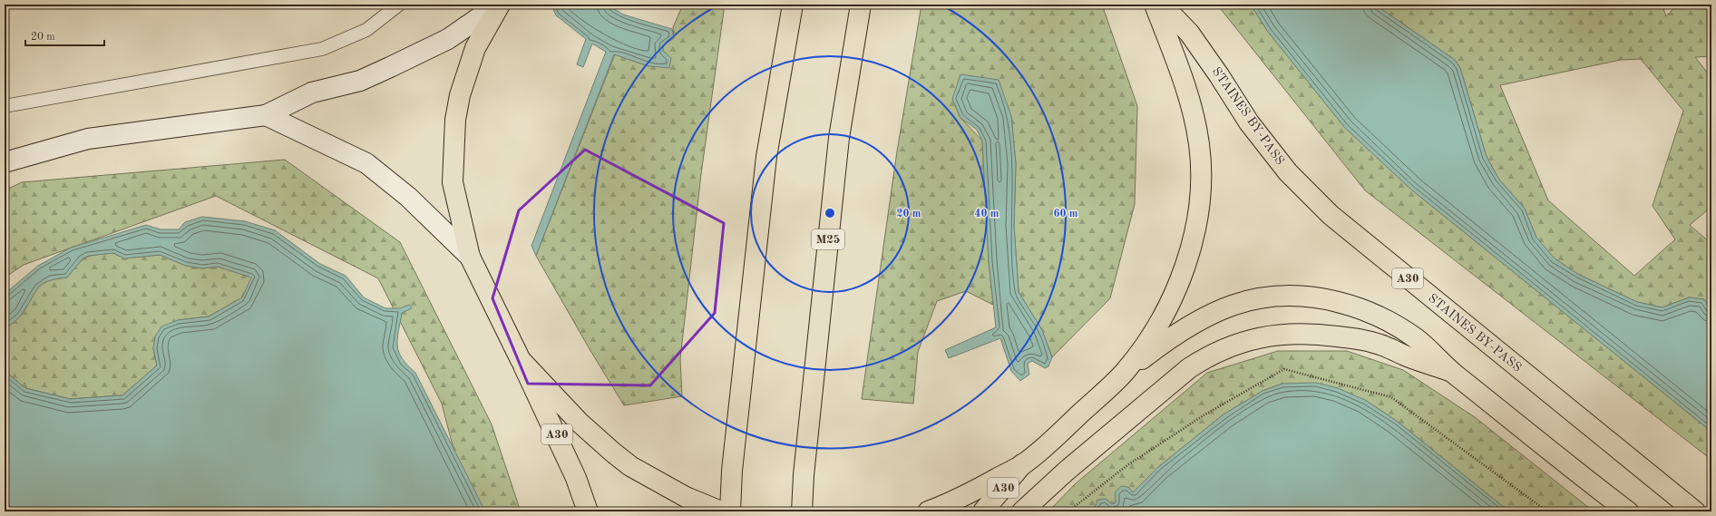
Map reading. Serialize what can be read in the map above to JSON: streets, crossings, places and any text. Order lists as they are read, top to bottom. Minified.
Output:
{"streets":{"main road":["STAINES BY-PASS","M25","A30"]},"scale_bar":"20 m","rings":["20 m","40 m","60 m"]}
